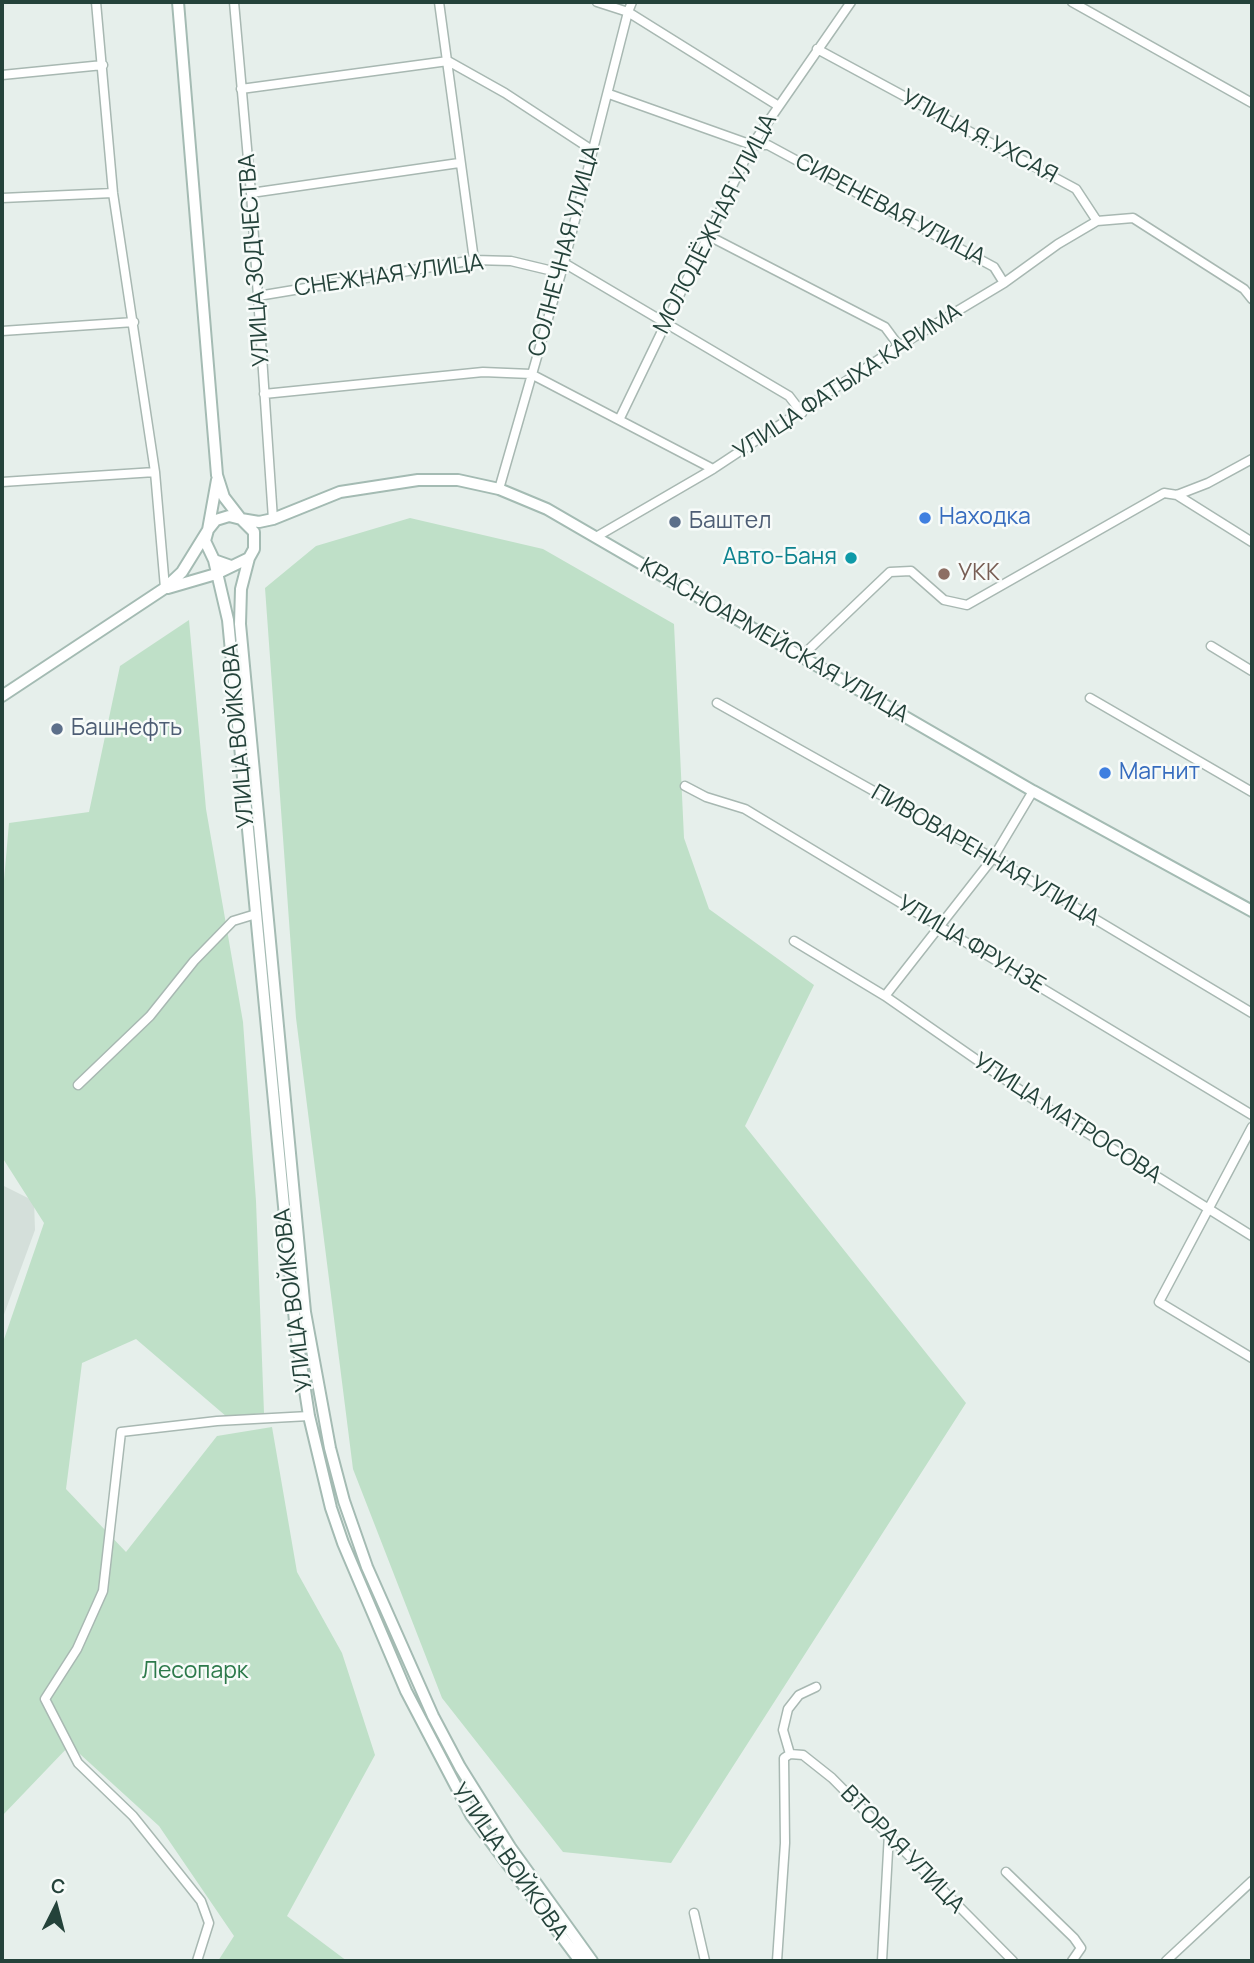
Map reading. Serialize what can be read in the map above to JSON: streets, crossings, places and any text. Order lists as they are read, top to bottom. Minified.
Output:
{"streets":{"main road":["КРАСНОАРМЕЙСКАЯ УЛИЦА","УЛИЦА ВОЙКОВА"],"street":["УЛИЦА Я.УХСАЯ","СИРЕНЕВАЯ УЛИЦА","МОЛОДЁЖНАЯ УЛИЦА","СОЛНЕЧНАЯ УЛИЦА","УЛИЦА ЗОДЧЕСТВА","СНЕЖНАЯ УЛИЦА","УЛИЦА ФАТЫХА КАРИМА","ПИВОВАРЕННАЯ УЛИЦА","УЛИЦА ФРУНЗЕ","УЛИЦА МАТРОСОВА","ВТОРАЯ УЛИЦА"]},"crossings":[["УЛИЦА Я.УХСАЯ","МОЛОДЁЖНАЯ УЛИЦА"],["УЛИЦА Я.УХСАЯ","УЛИЦА ФАТЫХА КАРИМА"],["СИРЕНЕВАЯ УЛИЦА","МОЛОДЁЖНАЯ УЛИЦА"],["СИРЕНЕВАЯ УЛИЦА","СОЛНЕЧНАЯ УЛИЦА"],["СИРЕНЕВАЯ УЛИЦА","УЛИЦА ФАТЫХА КАРИМА"],["СОЛНЕЧНАЯ УЛИЦА","СНЕЖНАЯ УЛИЦА"],["СОЛНЕЧНАЯ УЛИЦА","КРАСНОАРМЕЙСКАЯ УЛИЦА"],["УЛИЦА ЗОДЧЕСТВА","СНЕЖНАЯ УЛИЦА"],["УЛИЦА ЗОДЧЕСТВА","КРАСНОАРМЕЙСКАЯ УЛИЦА"],["УЛИЦА ЗОДЧЕСТВА","УЛИЦА ВОЙКОВА"],["УЛИЦА ФАТЫХА КАРИМА","КРАСНОАРМЕЙСКАЯ УЛИЦА"],["КРАСНОАРМЕЙСКАЯ УЛИЦА","УЛИЦА ВОЙКОВА"]],"parks":["Лесопарк"],"places":["Находка","Баштел","Авто-Баня","УКК","Башнефть","Магнит"],"north":"top"}
